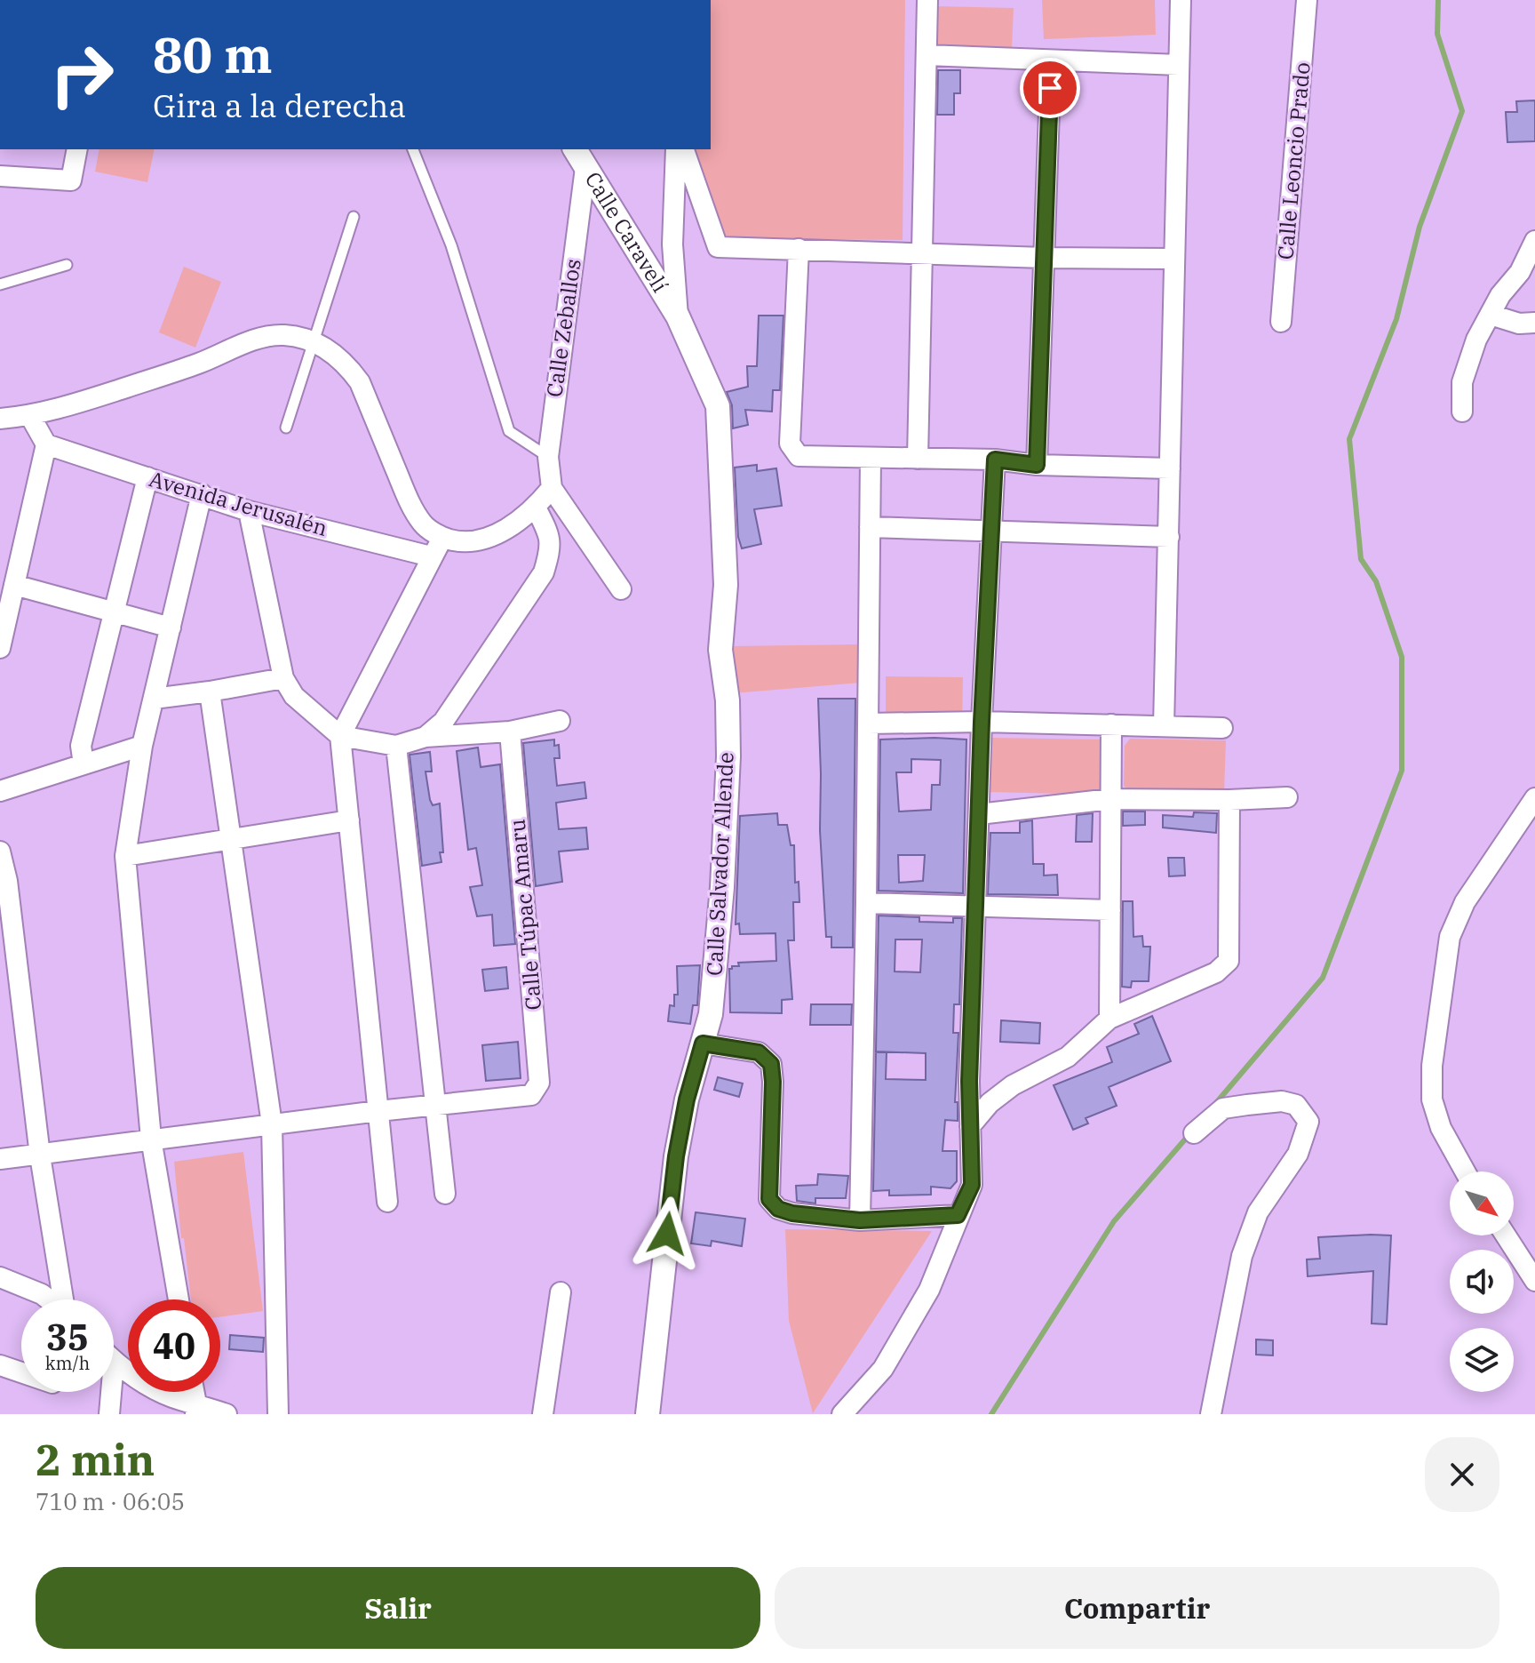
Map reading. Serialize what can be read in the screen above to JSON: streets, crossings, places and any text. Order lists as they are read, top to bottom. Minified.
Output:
{"streets":{"street":["Calle Leoncio Prado","Calle Caravelí","Calle Zeballos","Avenida Jerusalén","Calle Salvador Allende","Calle Túpac Amaru"]},"crossings":[["Calle Caravelí","Calle Zeballos"],["Calle Caravelí","Calle Salvador Allende"]],"north":"bottom right","page":{"turn":["80 m","Gira a la derecha"],"speed":"35 km/h","limit":"40","heading":["2 min","710 m · 06:05"],"buttons":["Salir","Compartir"]}}
